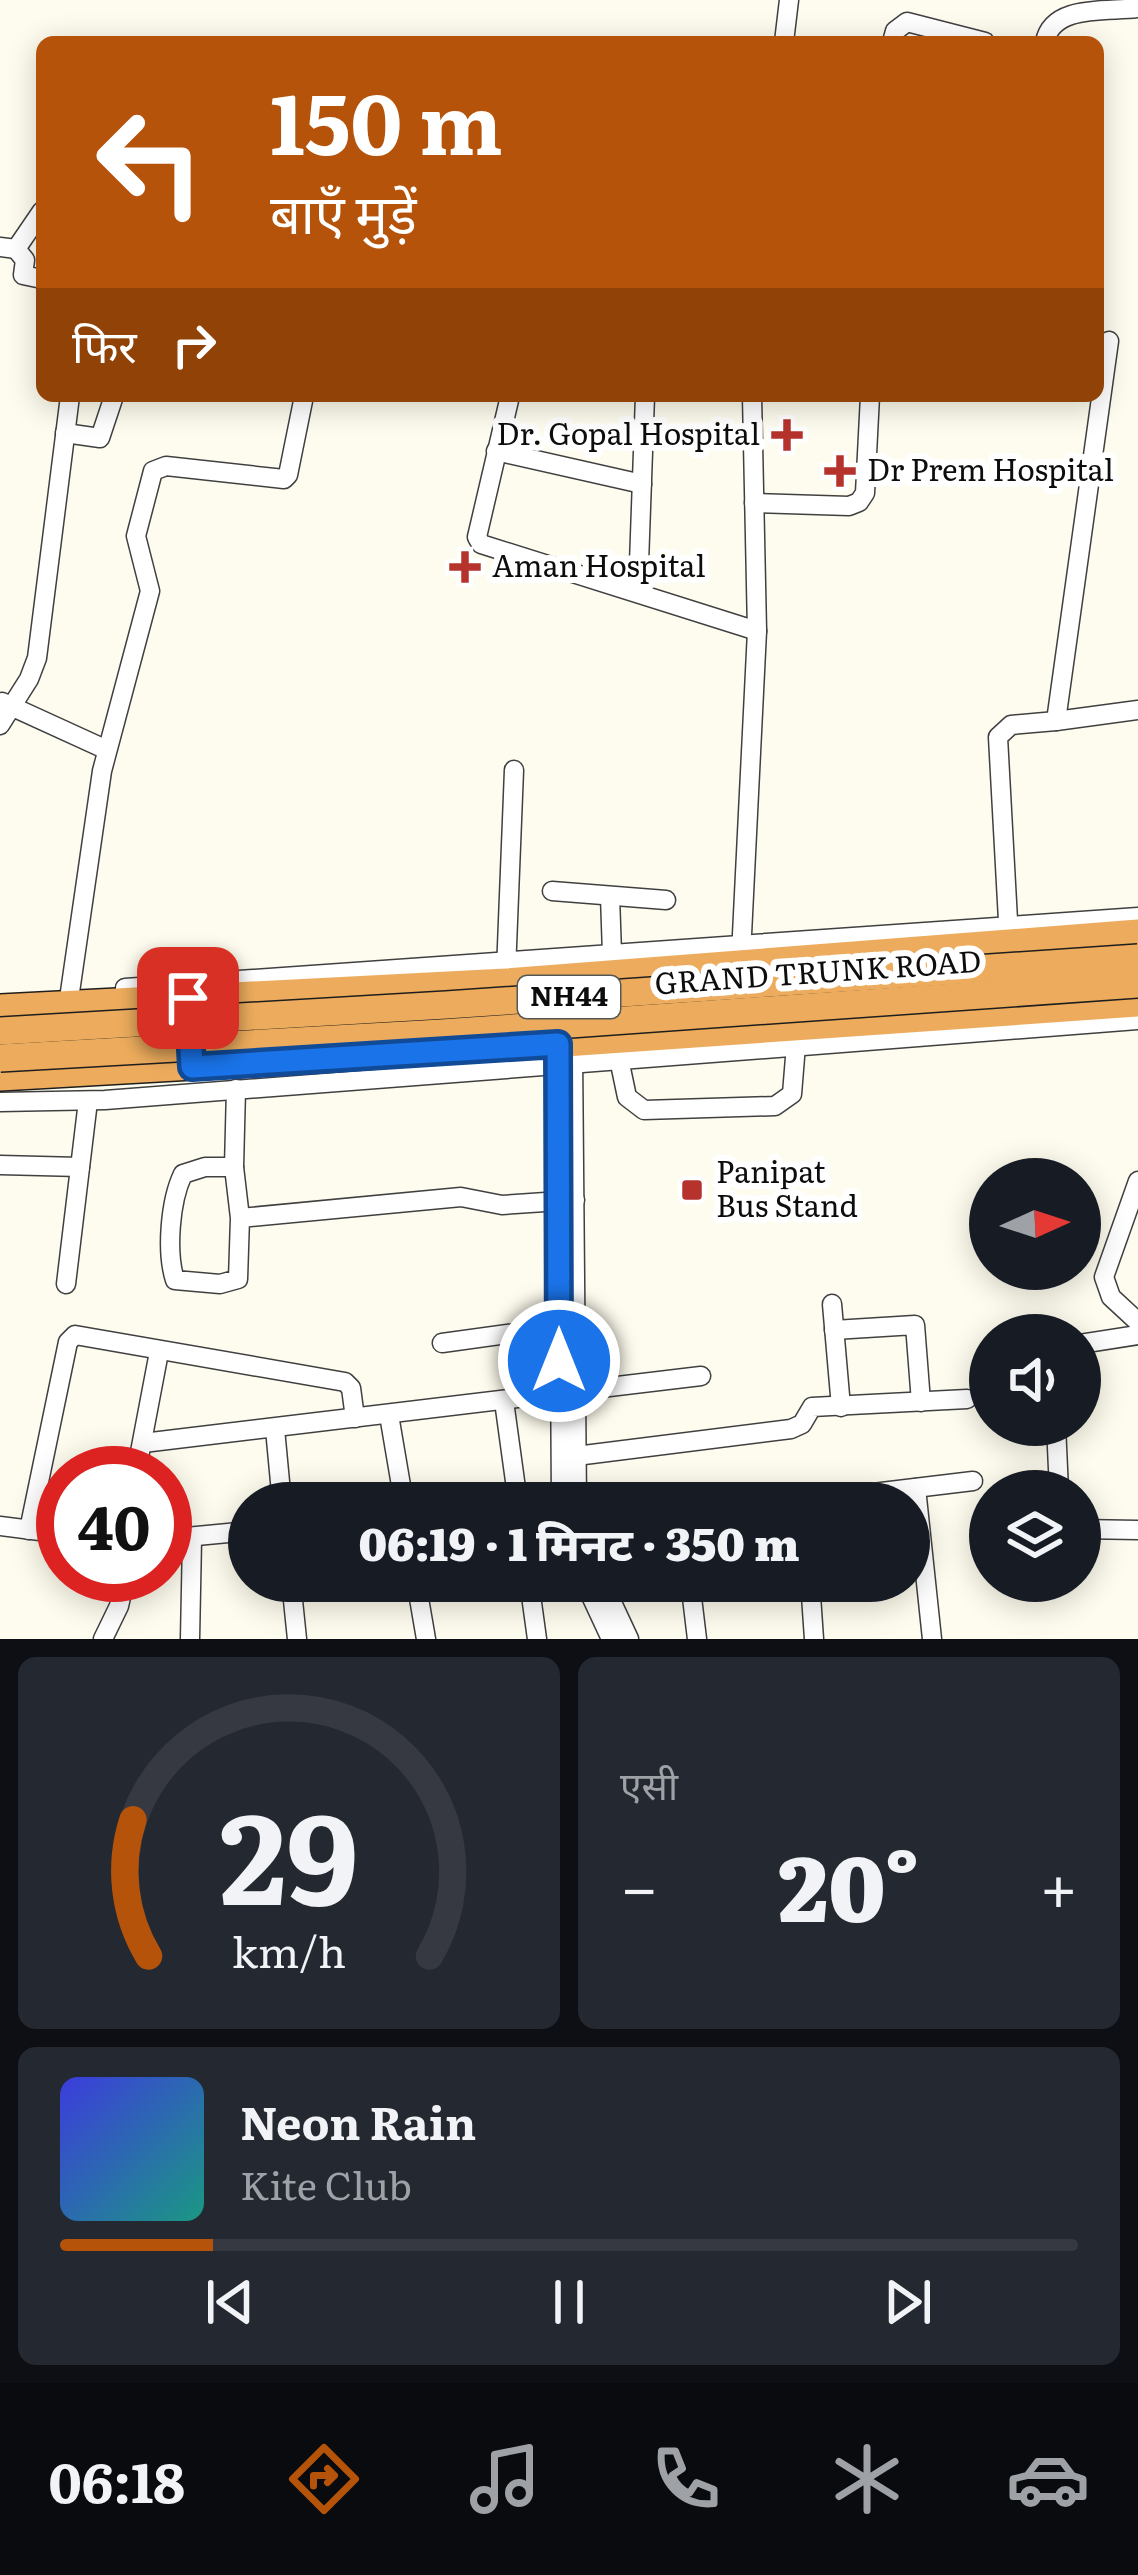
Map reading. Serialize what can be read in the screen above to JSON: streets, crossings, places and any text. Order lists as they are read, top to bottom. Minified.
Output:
{"streets":{"highway":["GRAND TRUNK ROAD","NH44"]},"places":{"health":["Dr. Gopal Hospital","Dr Prem Hospital","Aman Hospital"],"transit":["Panipat Bus Stand"]},"north":"right","page":{"turn":["150 m","बाएँ मुड़ें"],"then":"फिर","limit":"40","trip":"06:19 · 1 मिनट · 350 m","tile":"एसी","heat":["−","20°","+"],"song":["Neon Rain","Kite Club"],"tabs":"06:18","gauge":["29","km/h"]}}
